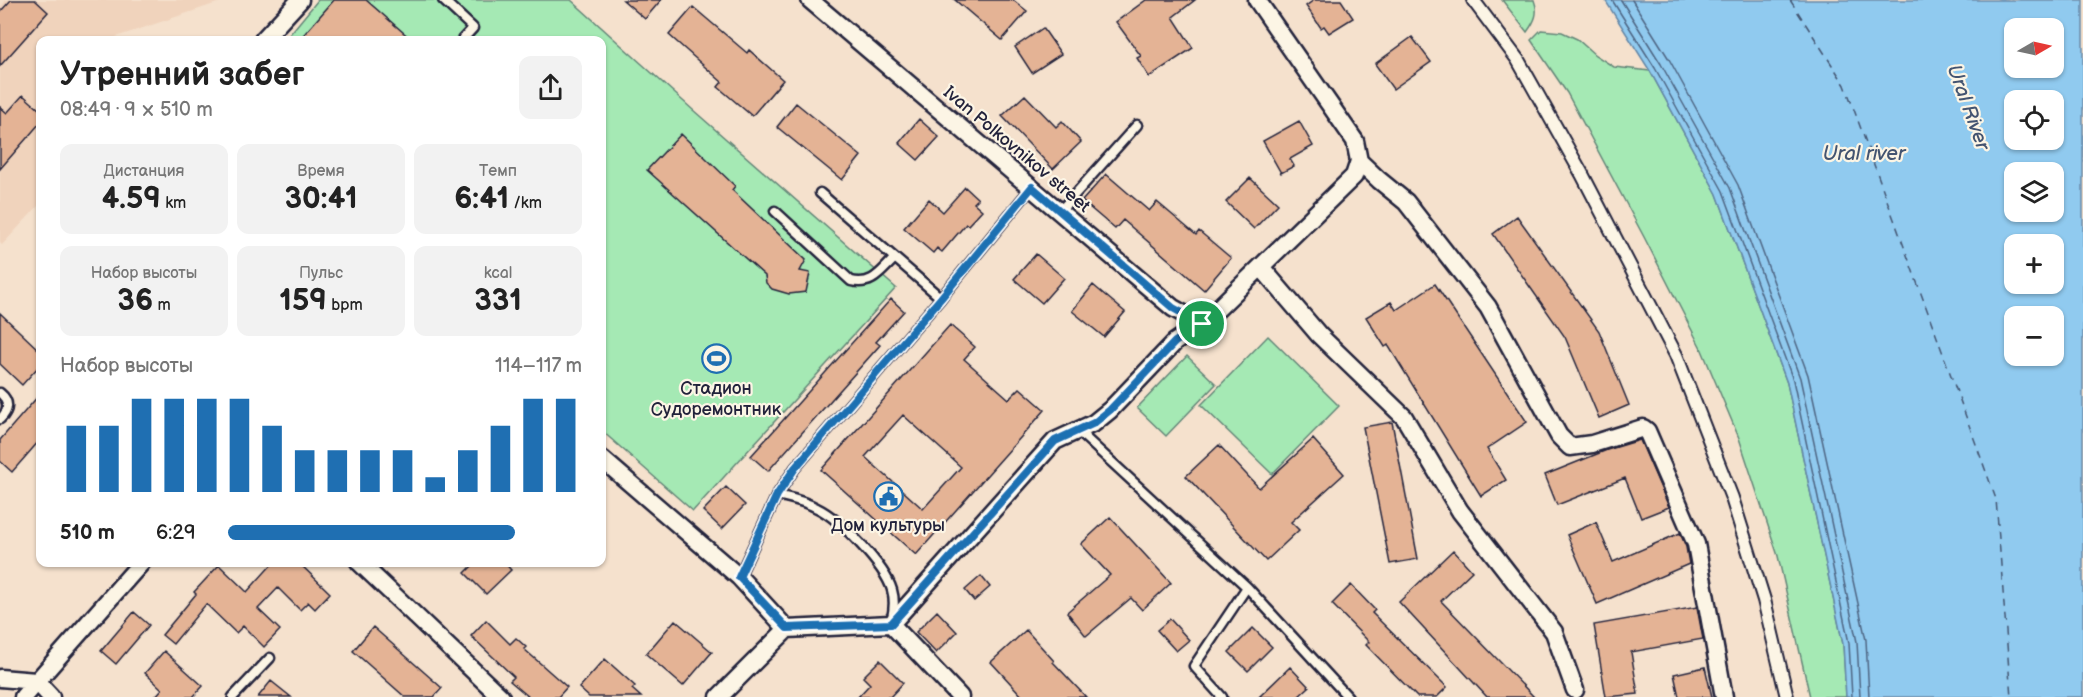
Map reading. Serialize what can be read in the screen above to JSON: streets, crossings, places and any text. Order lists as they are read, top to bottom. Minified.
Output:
{"streets":{"street":["Ivan Polkovnikov street"]},"water":["Ural River","Ural river"],"places":{"sports":["Стадион Судоремонтник"],"public building":["Дом культуры"]},"north":"right","page":{"map_buttons":["+","−"],"heading":["Утренний забег","08:49 · 9 × 510 m"],"stats":[["Дистанция","4.59 km"],["Время","30:41"],["Темп","6:41 /km"],["Набор высоты","36 m"],["Пульс","159 bpm"],["kcal","331"]],"chart":["Набор высоты","114–117 m"],"list":[{"name":"510 m","note":"6:29"}]}}
